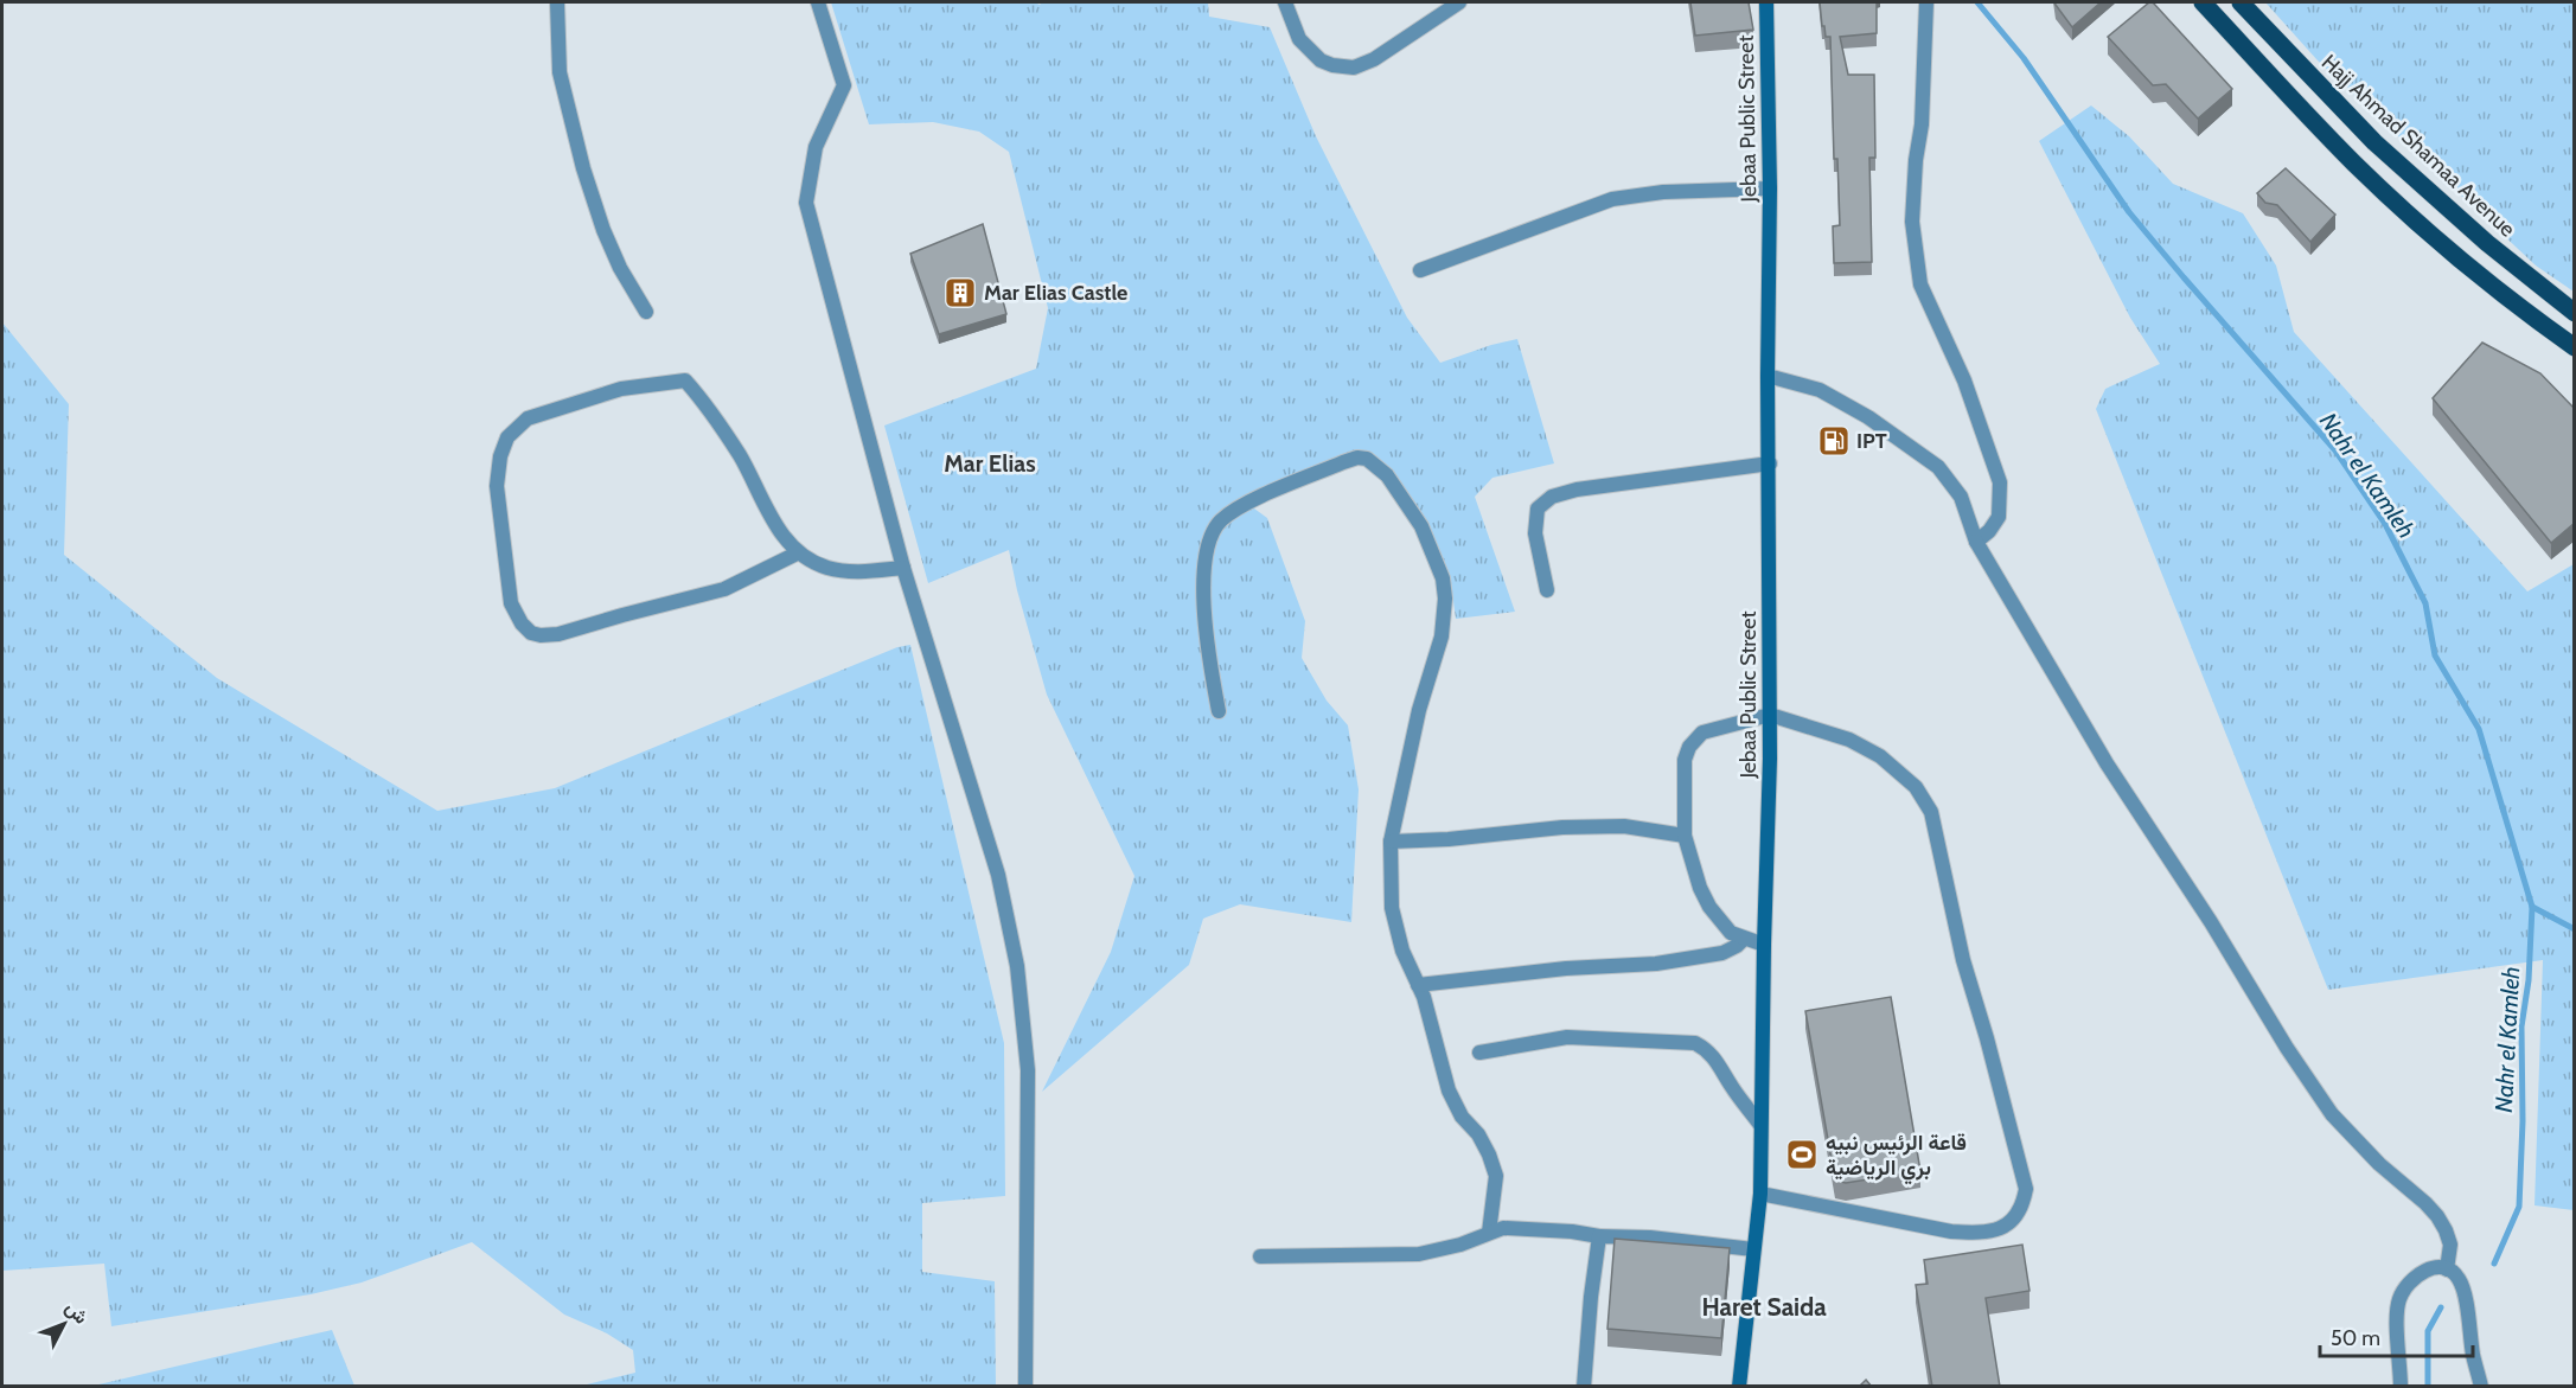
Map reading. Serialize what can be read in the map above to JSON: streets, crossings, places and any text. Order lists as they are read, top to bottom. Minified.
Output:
{"streets":{"main road":["Jebaa Public Street","Hajj Ahmad Shamaa Avenue"]},"districts":["Mar Elias","Haret Saida"],"water":["Nahr el Kamleh"],"places":{"building":["Mar Elias Castle"],"fuel station":["IPT"],"sports":["قاعة الرئيس نبيه بري الرياضية"]},"scale_bar":"50 m","north":"top right"}
